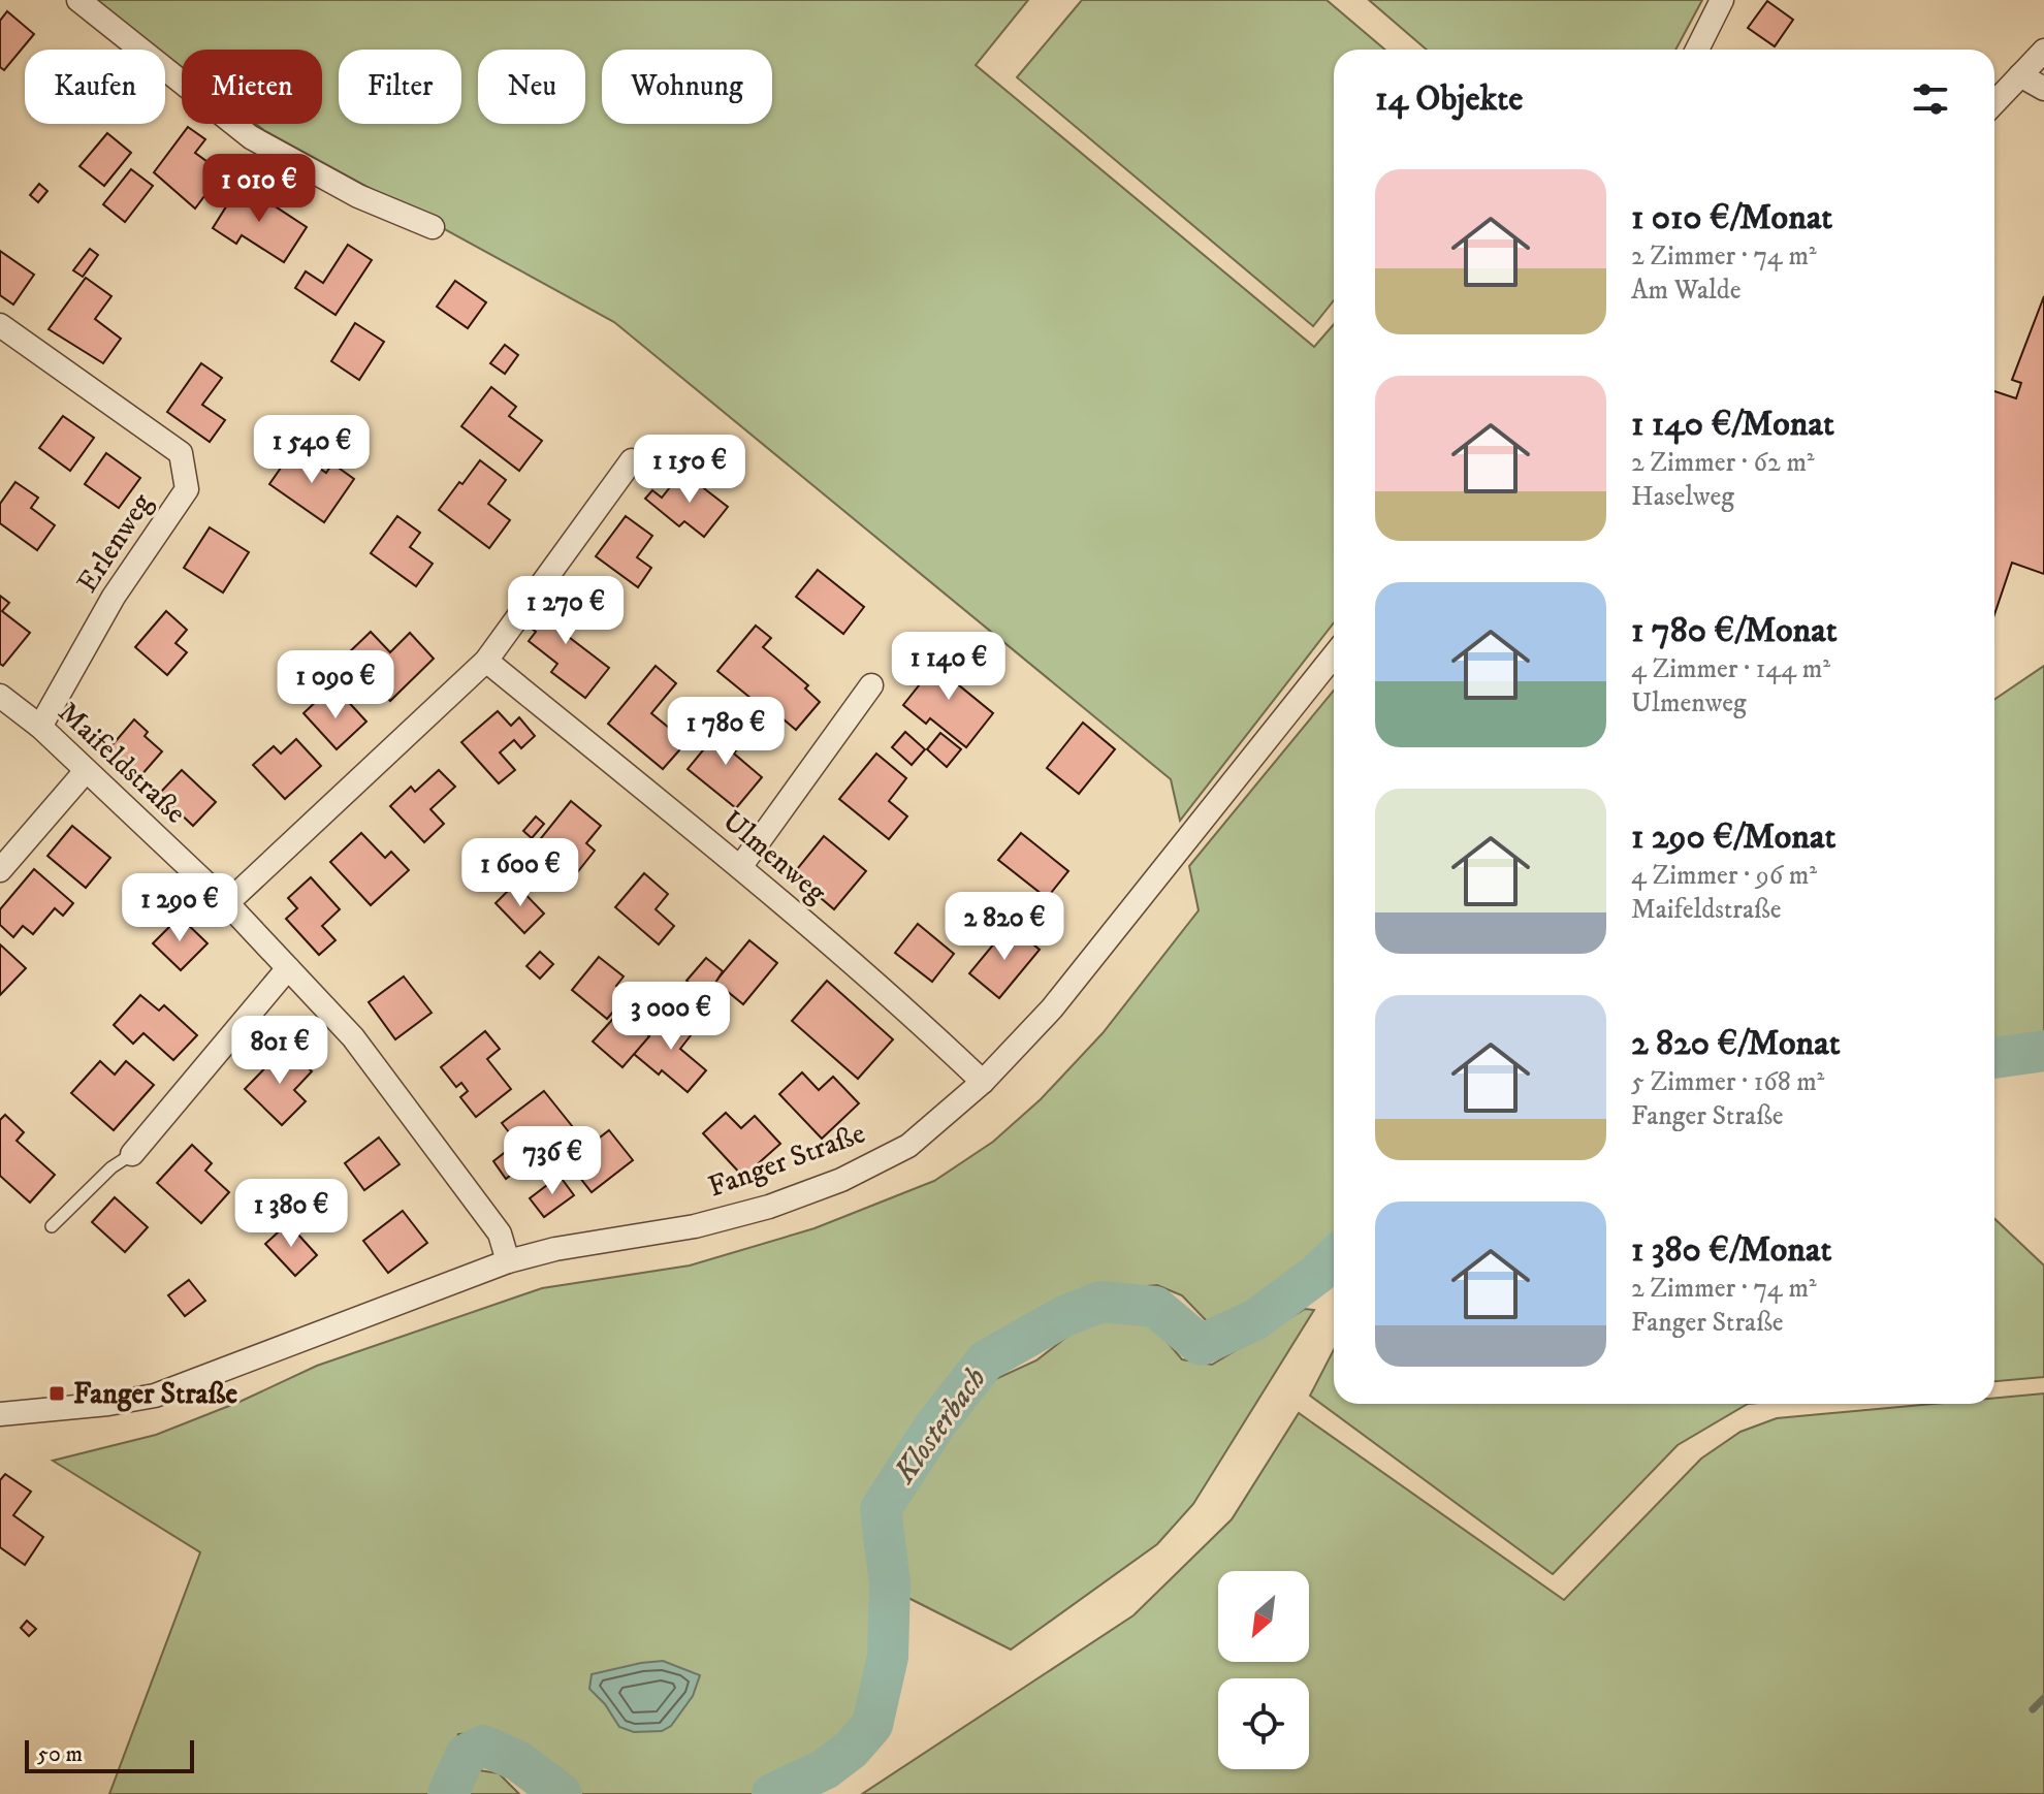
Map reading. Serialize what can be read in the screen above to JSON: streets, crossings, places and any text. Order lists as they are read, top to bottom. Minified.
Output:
{"streets":{"street":["Erlenweg","Maifeldstraße","Ulmenweg","Fanger Straße"]},"crossings":[["Erlenweg","Maifeldstraße"],["Maifeldstraße","Fanger Straße"],["Ulmenweg","Fanger Straße"]],"water":["Klosterbach"],"places":{"transit":["Fanger Straße"]},"scale_bar":"50 m","north":"bottom left","page":{"chip":["Kaufen","Mieten","Filter","Neu","Wohnung"],"heading":"14 Objekte","list":[{"name":"1 010 €/Monat","note":"2 Zimmer · 74 m² · Am Walde"},{"name":"1 140 €/Monat","note":"2 Zimmer · 62 m² · Haselweg"},{"name":"1 780 €/Monat","note":"4 Zimmer · 144 m² · Ulmenweg"},{"name":"1 290 €/Monat","note":"4 Zimmer · 96 m² · Maifeldstraße"},{"name":"2 820 €/Monat","note":"5 Zimmer · 168 m² · Fanger Straße"},{"name":"1 380 €/Monat","note":"2 Zimmer · 74 m² · Fanger Straße"}],"price":["1 010 €","1 540 €","1 150 €","1 270 €","1 140 €","1 090 €","1 780 €","1 600 €","1 290 €","2 820 €","3 000 €","801 €","736 €","1 380 €"],"scale":"50 m"}}
